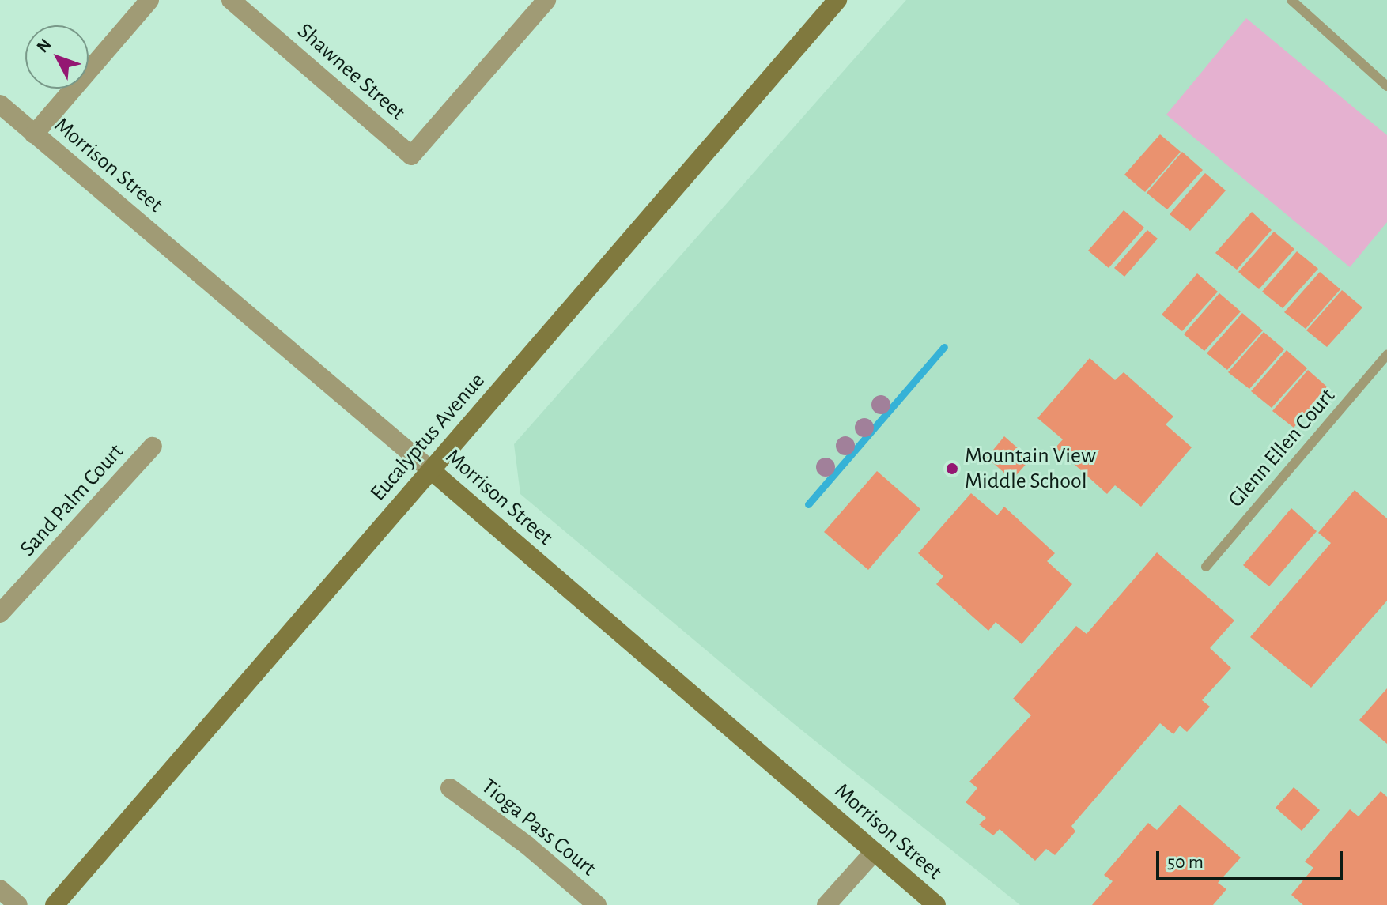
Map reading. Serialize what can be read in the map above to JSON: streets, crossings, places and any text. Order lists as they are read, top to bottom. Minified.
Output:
{"streets":{"main road":["Morrison Street","Eucalyptus Avenue"],"street":["Shawnee Street","Sand Palm Court","Tioga Pass Court"],"lane":["Glenn Ellen Court"]},"crossings":[["Morrison Street","Eucalyptus Avenue"]],"places":["Mountain View Middle School"],"scale_bar":"50 m","north":"top left"}
